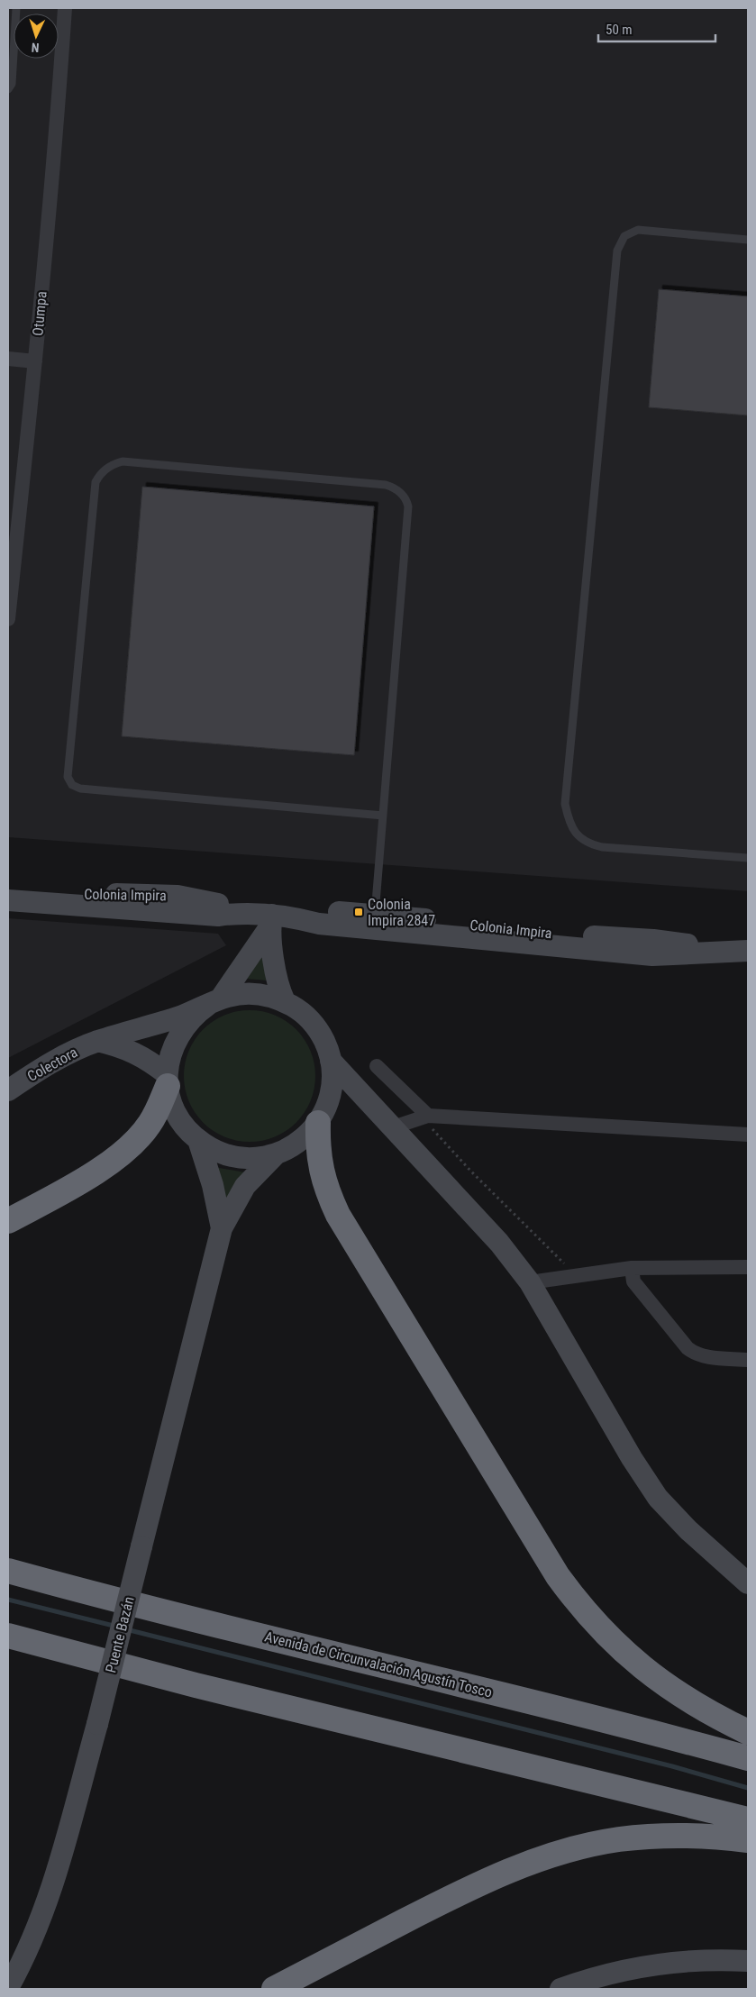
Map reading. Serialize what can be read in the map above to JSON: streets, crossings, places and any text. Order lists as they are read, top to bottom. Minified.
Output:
{"streets":{"highway":["Avenida de Circunvalación Agustín Tosco"],"main road":["Colonia Impira","Colectora","Puente Bazán"],"street":["Otumpa"]},"places":{"transit":["Colonia Impira 2847"]},"scale_bar":"50 m","north":"bottom"}
